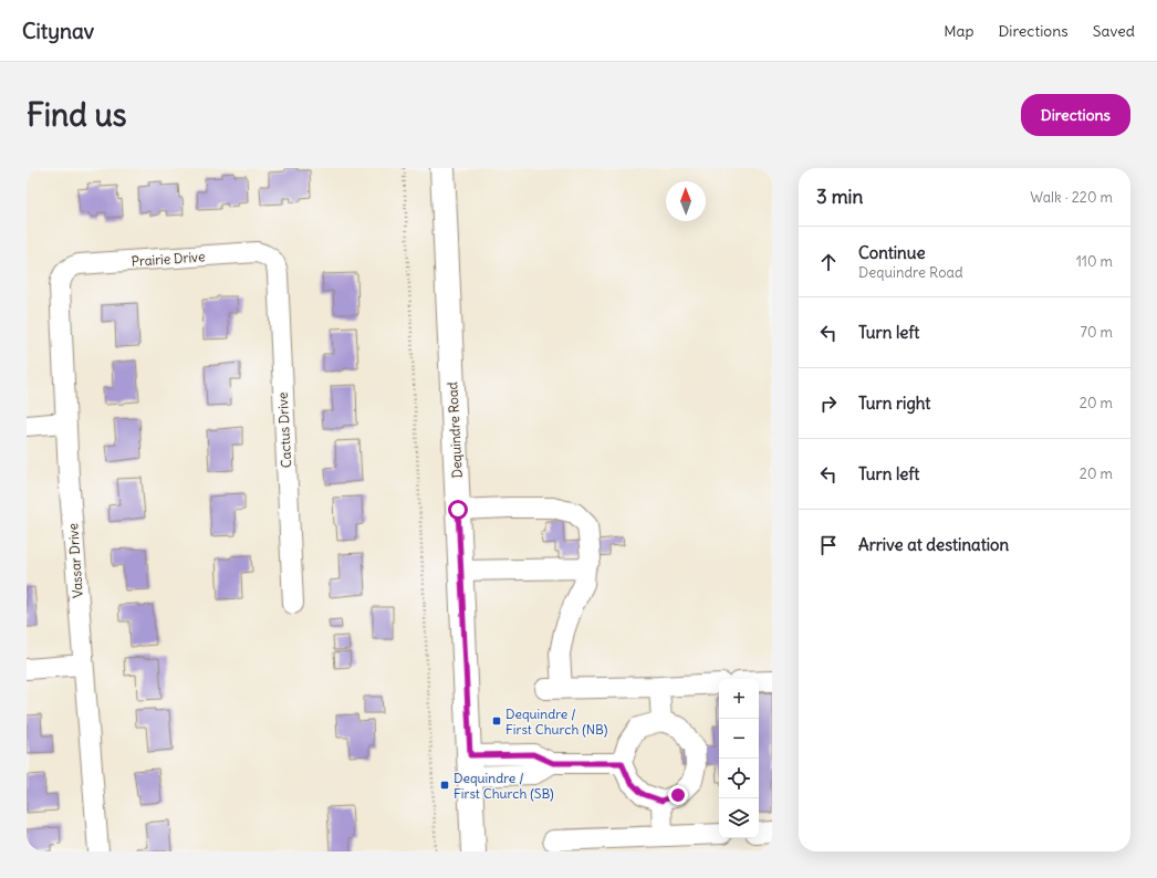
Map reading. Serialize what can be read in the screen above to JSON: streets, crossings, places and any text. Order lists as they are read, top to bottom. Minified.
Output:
{"streets":{"main road":["Dequindre Road"],"street":["Prairie Drive","Cactus Drive","Vassar Drive"]},"crossings":[["Prairie Drive","Cactus Drive"],["Prairie Drive","Vassar Drive"]],"places":{"transit":["Dequindre / First Church (NB)","Dequindre / First Church (SB)"]},"north":"top","page":{"header":"Citynav","nav":["Map","Directions","Saved"],"buttons":"Directions","title":"Find us","heading":["3 min","Walk · 220 m"],"list":[["Continue","Dequindre Road","110 m"],["Turn left","70 m"],["Turn right","20 m"],["Turn left","20 m"],"Arrive at destination"],"map_buttons":["+","−"]}}
